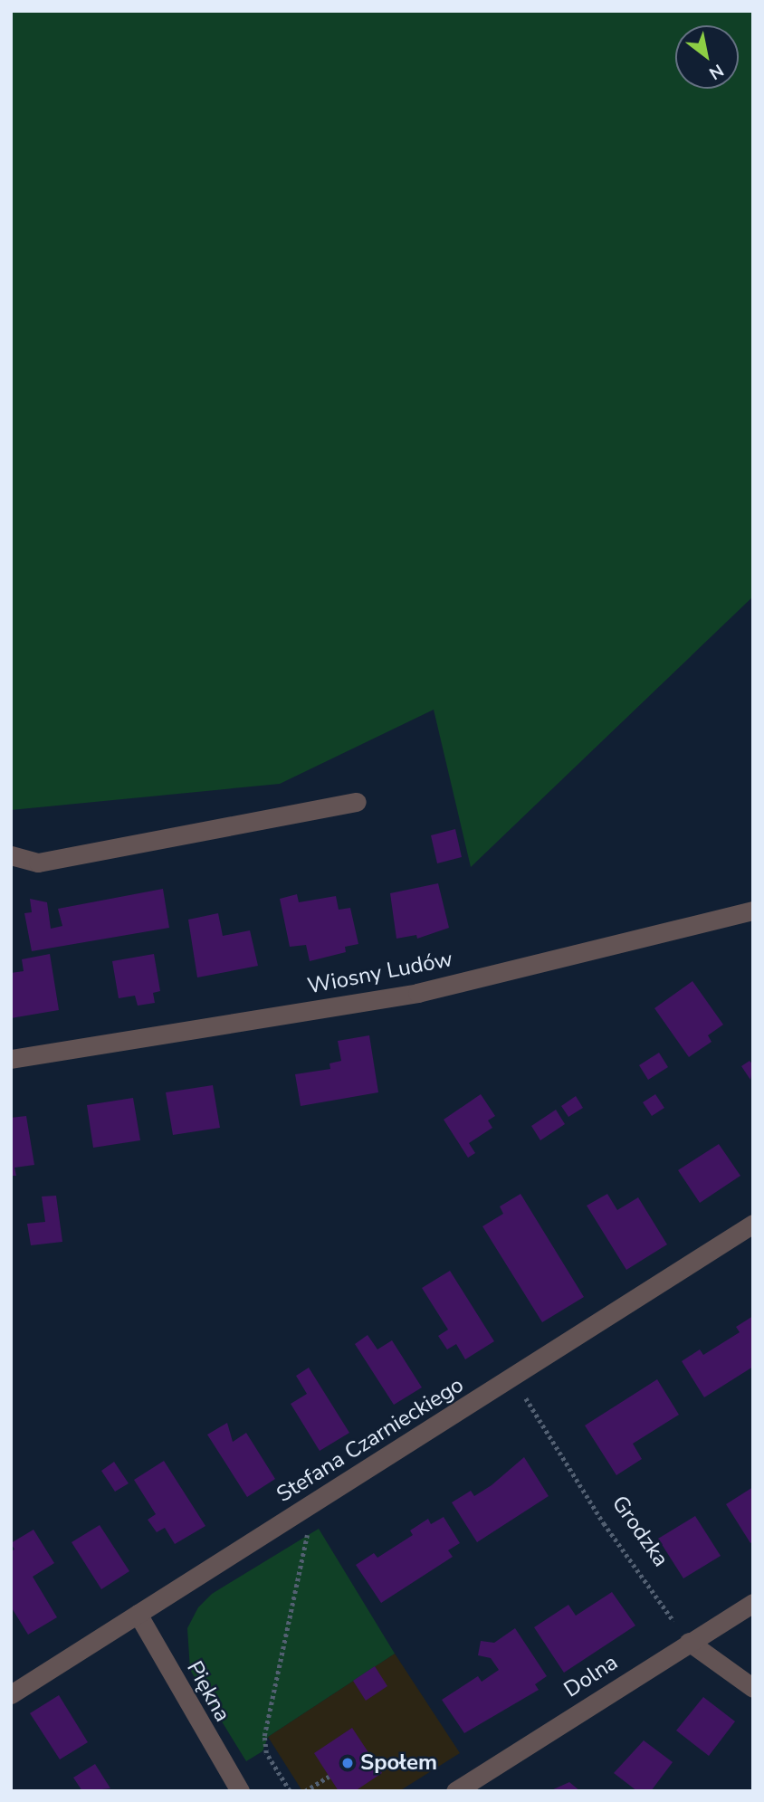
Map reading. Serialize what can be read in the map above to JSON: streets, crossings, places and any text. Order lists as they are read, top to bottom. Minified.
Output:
{"streets":{"street":["Wiosny Ludów","Stefana Czarnieckiego","Dolna","Piękna"],"path":["Grodzka"]},"crossings":[["Stefana Czarnieckiego","Grodzka"],["Stefana Czarnieckiego","Piękna"],["Grodzka","Dolna"]],"places":["Społem"],"north":"bottom right"}
